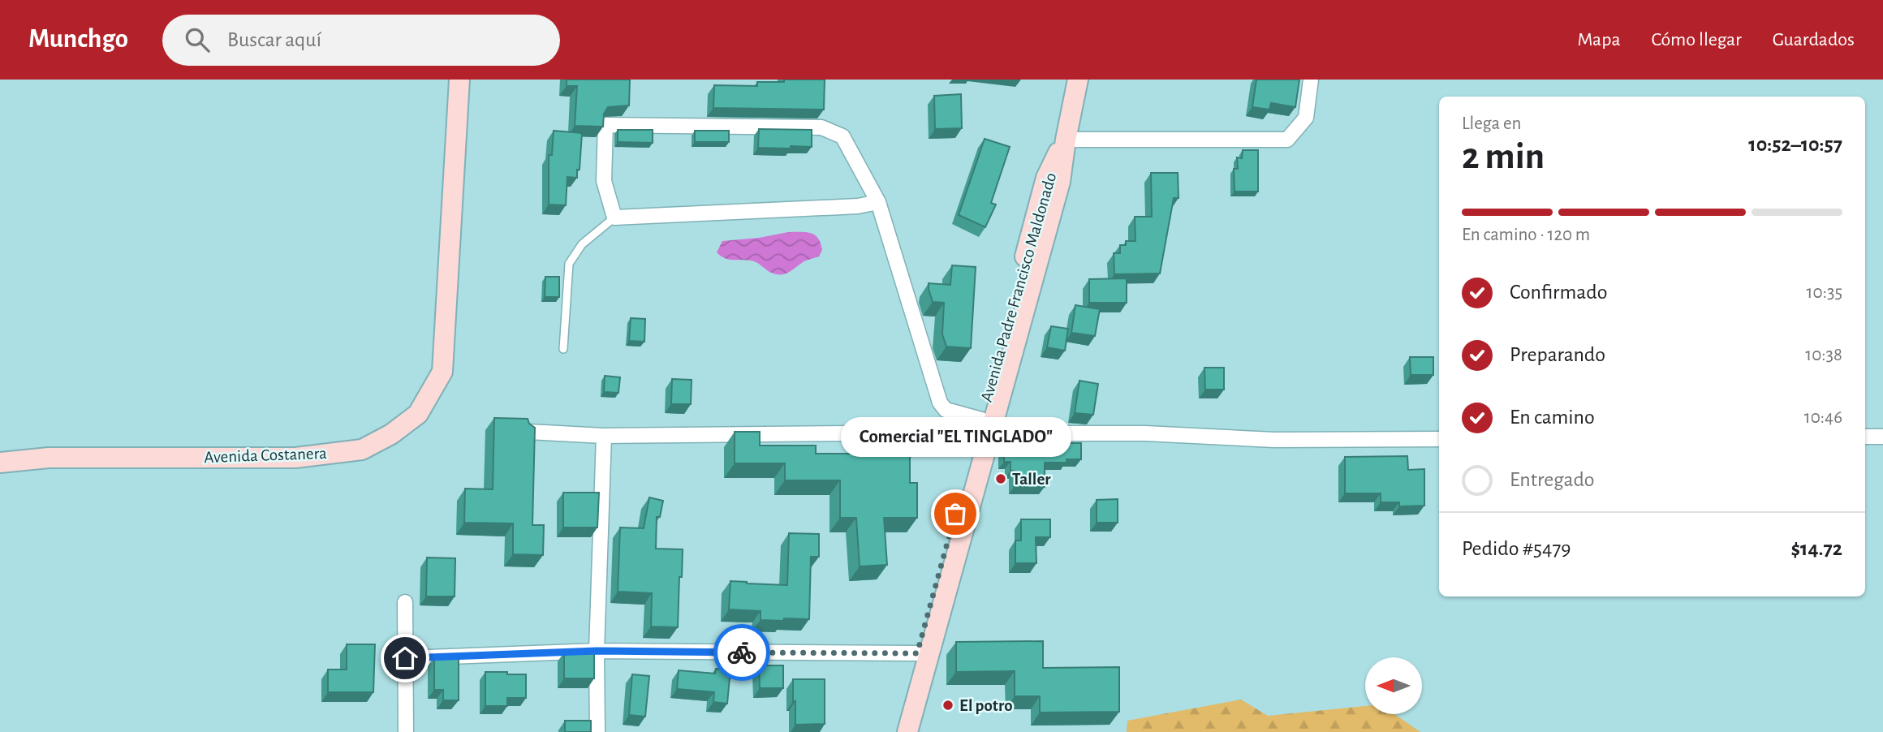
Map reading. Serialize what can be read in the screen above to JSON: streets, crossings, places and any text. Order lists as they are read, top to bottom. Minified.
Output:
{"streets":{"main road":["Avenida Padre Francisco Maldonado","Avenida Costanera"]},"places":["Taller","Comercial \"EL TINGLADO\"","El potro"],"north":"left","page":{"header":"Munchgo","search":"Buscar aquí","nav":["Mapa","Cómo llegar","Guardados"],"heading":["2 min","Llega en","10:52–10:57"],"panel":["Pedido #5479","$14.72"],"bar":"En camino · 120 m","list":[["Confirmado","10:35"],["Preparando","10:38"],["En camino","10:46"],"Entregado"],"bubble":"Comercial \"EL TINGLADO\""}}
